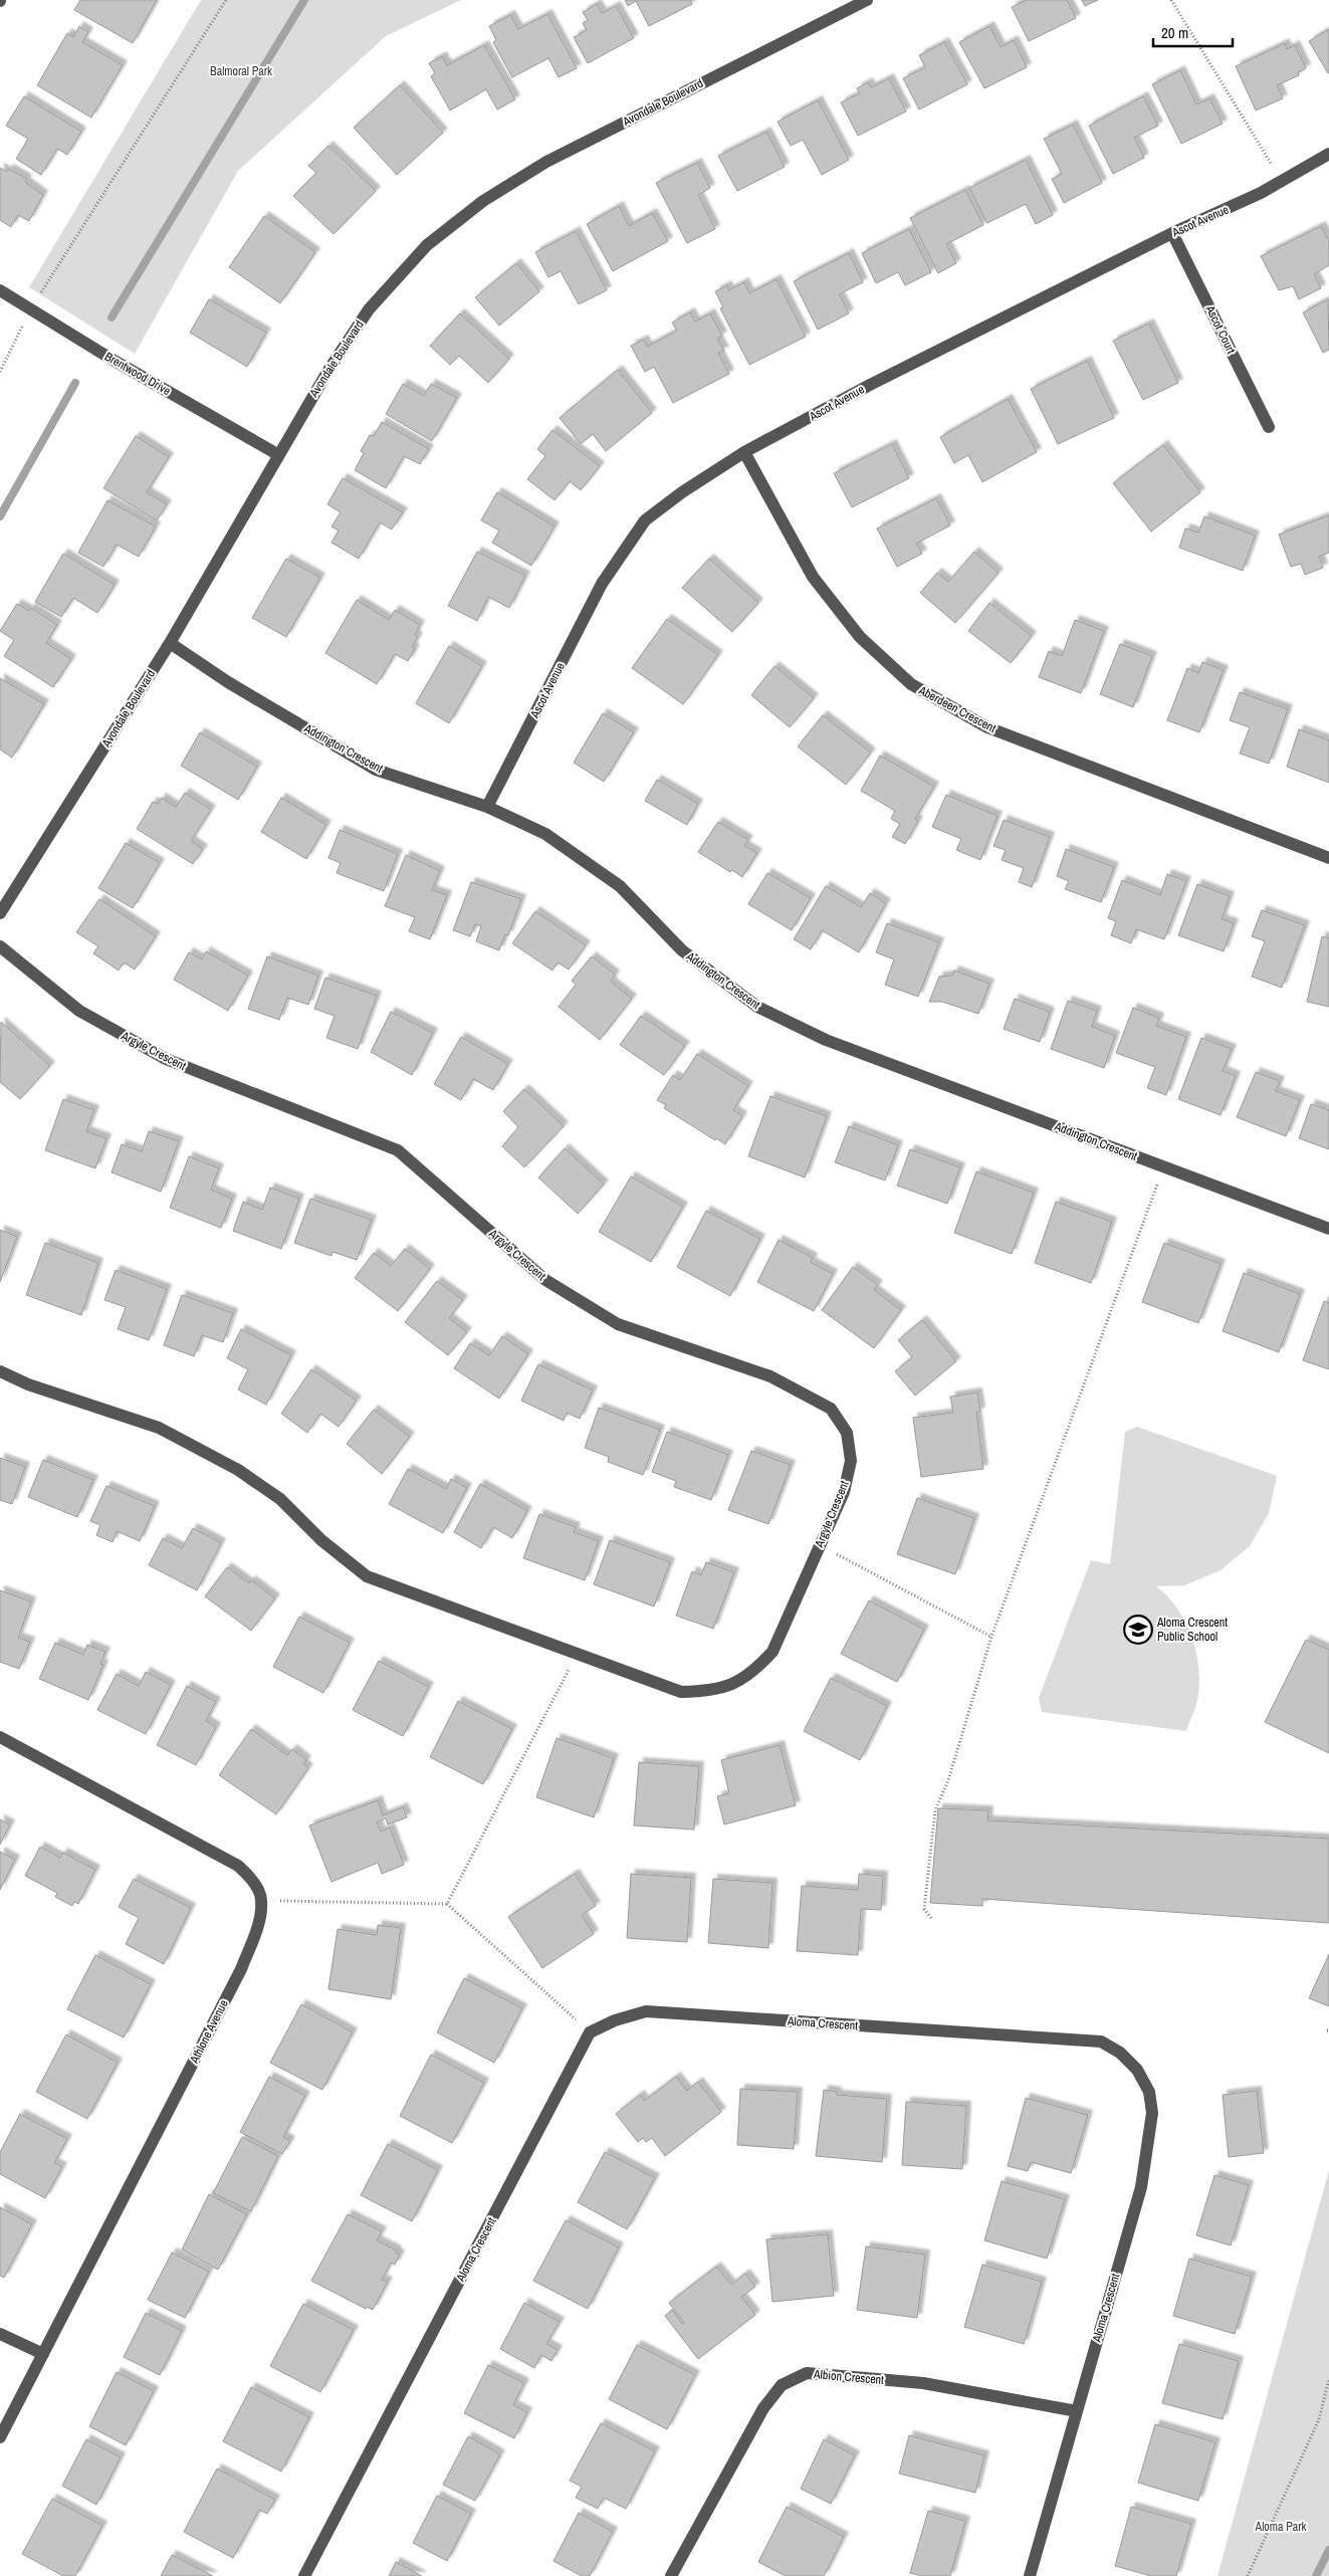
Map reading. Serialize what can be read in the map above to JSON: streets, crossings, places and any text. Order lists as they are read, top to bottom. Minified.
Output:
{"streets":{"street":["Avondale Boulevard","Ascot Avenue","Ascot Court","Brentwood Drive","Aberdeen Crescent","Addington Crescent","Argyle Crescent","Aloma Crescent","Athlone Avenue","Albion Crescent"]},"crossings":[["Avondale Boulevard","Brentwood Drive"],["Avondale Boulevard","Addington Crescent"],["Ascot Avenue","Ascot Court"],["Ascot Avenue","Aberdeen Crescent"],["Ascot Avenue","Addington Crescent"],["Aloma Crescent","Albion Crescent"]],"parks":["Balmoral Park","Aloma Park"],"places":{"school or university":["Aloma Crescent Public School"]},"scale_bar":"20 m"}
